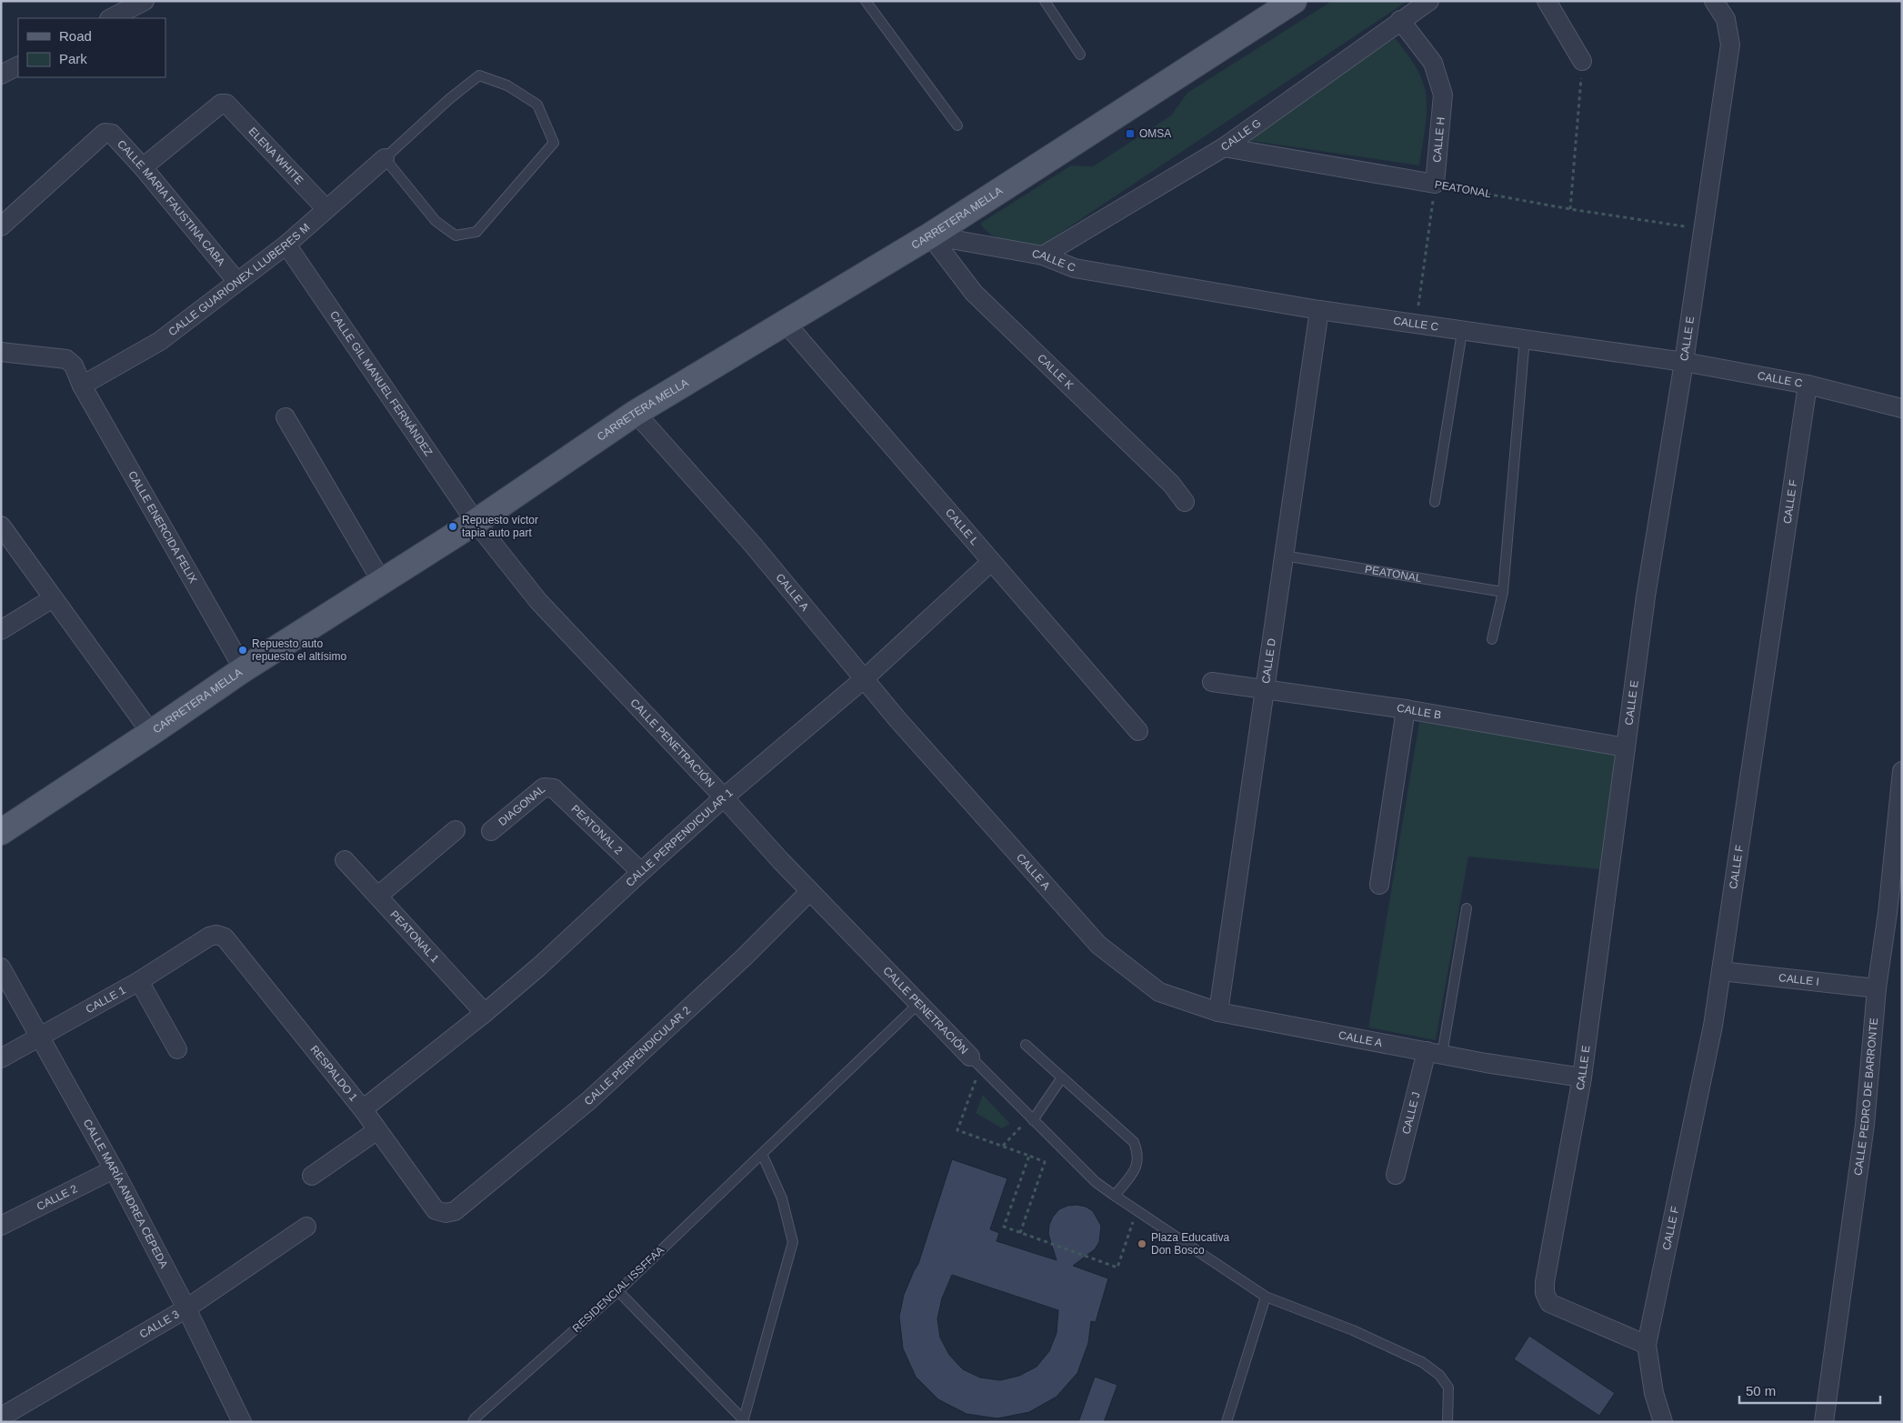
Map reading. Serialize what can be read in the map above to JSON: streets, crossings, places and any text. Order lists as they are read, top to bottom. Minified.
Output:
{"streets":{"main road":["CARRETERA MELLA"],"street":["CALLE G","CALLE H","ELENA WHITE","PEATONAL","CALLE MARIA FAUSTINA CABA","CALLE C","CALLE GUARIONEX LLUBERES M","CALLE E","CALLE K","CALLE GIL MANUEL FERNÁNDEZ","CALLE F","CALLE ENERCIDA FELIX","CALLE L","CALLE A","CALLE D","CALLE B","CALLE PENETRACIÓN","DIAGONAL","PEATONAL 2","CALLE PERPENDICULAR 1","PEATONAL 1","CALLE I","CALLE 1","CALLE PERPENDICULAR 2","RESPALDO 1","CALLE PEDRO DE BARRONTE","CALLE J","CALLE MARÍA ANDREA CEPEDA","CALLE 2","CALLE 3"],"lane":["RESIDENCIAL ISSFFAA"]},"crossings":[["CALLE G","CALLE H"],["CALLE G","PEATONAL"],["CALLE G","CALLE C"],["CALLE H","PEATONAL"],["ELENA WHITE","CALLE MARIA FAUSTINA CABA"],["ELENA WHITE","CALLE GUARIONEX LLUBERES M"],["PEATONAL","CALLE E"],["PEATONAL","CALLE D"],["CALLE MARIA FAUSTINA CABA","CALLE GUARIONEX LLUBERES M"],["CARRETERA MELLA","CALLE C"],["CARRETERA MELLA","CALLE K"],["CARRETERA MELLA","CALLE GIL MANUEL FERNÁNDEZ"],["CARRETERA MELLA","CALLE ENERCIDA FELIX"],["CARRETERA MELLA","CALLE L"],["CARRETERA MELLA","CALLE A"],["CARRETERA MELLA","CALLE PENETRACIÓN"],["CALLE C","CALLE E"],["CALLE C","CALLE K"],["CALLE C","CALLE F"],["CALLE C","CALLE D"],["CALLE GUARIONEX LLUBERES M","CALLE GIL MANUEL FERNÁNDEZ"],["CALLE GUARIONEX LLUBERES M","CALLE ENERCIDA FELIX"],["CALLE E","CALLE F"],["CALLE E","CALLE A"],["CALLE E","CALLE B"],["CALLE GIL MANUEL FERNÁNDEZ","CALLE PENETRACIÓN"],["CALLE F","CALLE I"],["CALLE L","CALLE PERPENDICULAR 1"],["CALLE A","CALLE D"],["CALLE A","CALLE PERPENDICULAR 1"],["CALLE A","CALLE J"],["CALLE D","CALLE B"],["CALLE PENETRACIÓN","CALLE PERPENDICULAR 1"],["CALLE PENETRACIÓN","CALLE PERPENDICULAR 2"],["CALLE PENETRACIÓN","RESIDENCIAL ISSFFAA"],["DIAGONAL","PEATONAL 2"],["PEATONAL 2","CALLE PERPENDICULAR 1"],["CALLE PERPENDICULAR 1","PEATONAL 1"],["CALLE PERPENDICULAR 1","RESPALDO 1"],["CALLE I","CALLE PEDRO DE BARRONTE"],["CALLE 1","RESPALDO 1"],["CALLE 1","CALLE MARÍA ANDREA CEPEDA"],["CALLE PERPENDICULAR 2","RESPALDO 1"],["CALLE MARÍA ANDREA CEPEDA","CALLE 2"],["CALLE MARÍA ANDREA CEPEDA","CALLE 3"]],"places":{"transit":["OMSA"],"other":["Repuesto víctor tapia auto part","Repuesto auto repuesto el altísimo","Plaza Educativa Don Bosco"]},"legend":["Road","Park"],"scale_bar":"50 m"}
